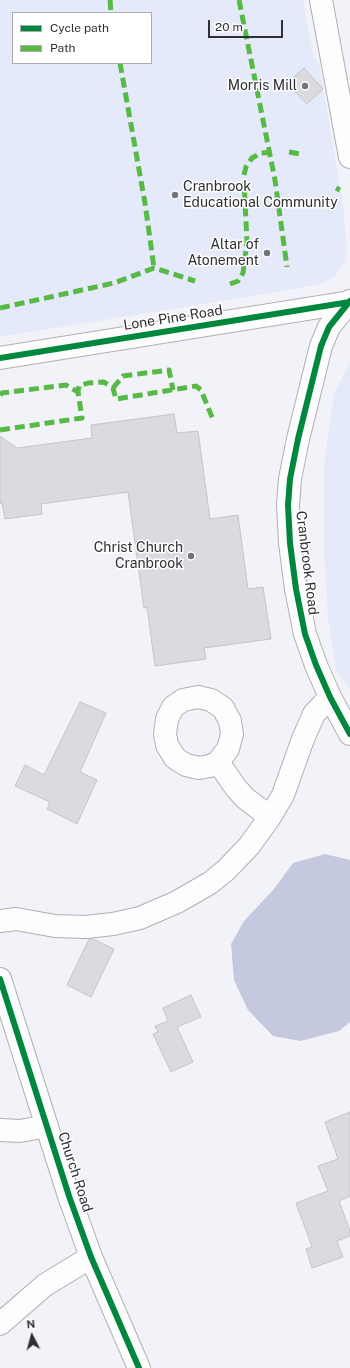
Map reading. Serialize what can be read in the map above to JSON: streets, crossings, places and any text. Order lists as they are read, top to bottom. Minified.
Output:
{"streets":{"street":["Lone Pine Road","Cranbrook Road","Church Road"]},"crossings":[["Lone Pine Road","Cranbrook Road"]],"places":["Morris Mill","Cranbrook Educational Community","Altar of Atonement","Christ Church Cranbrook"],"legend":["Cycle path","Path"],"scale_bar":"20 m","north":"top"}
